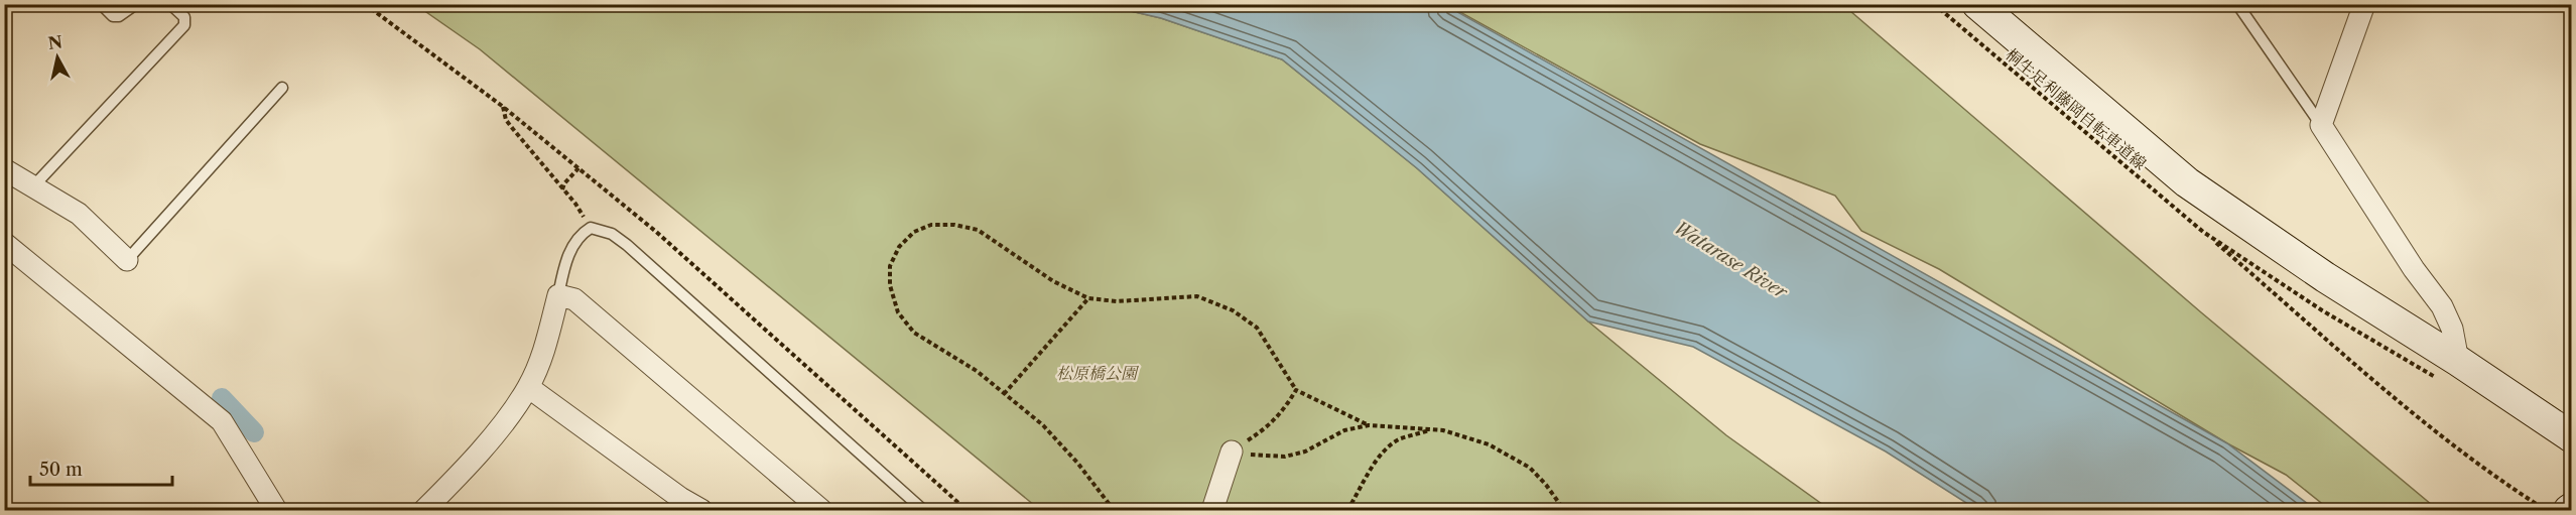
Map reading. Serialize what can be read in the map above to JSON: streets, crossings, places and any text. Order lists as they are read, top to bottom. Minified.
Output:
{"streets":{"path":["桐生足利藤岡自転車道線"]},"water":["Watarase River"],"parks":["松原橋公園"],"scale_bar":"50 m","north":"top"}
